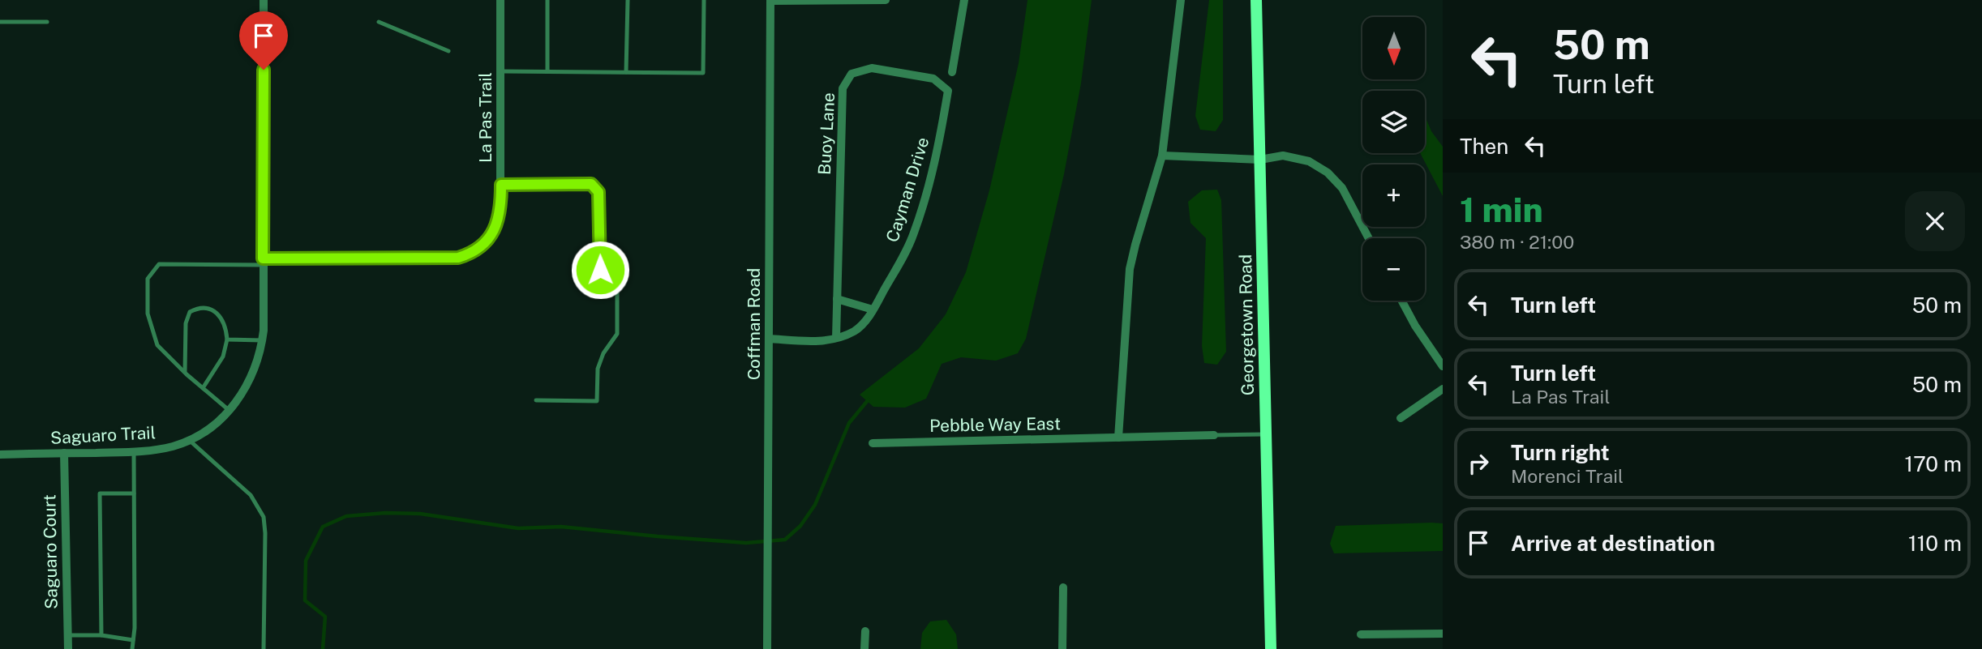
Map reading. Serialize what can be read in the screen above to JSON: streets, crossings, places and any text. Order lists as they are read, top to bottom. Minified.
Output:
{"streets":{"main road":["Georgetown Road"],"street":["La Pas Trail","Buoy Lane","Cayman Drive","Coffman Road","Pebble Way East","Saguaro Trail","Saguaro Court"]},"crossings":[["La Pas Trail","Saguaro Trail"],["Buoy Lane","Cayman Drive"],["Cayman Drive","Coffman Road"],["Saguaro Trail","Saguaro Court"]],"north":"bottom","page":{"turn":["50 m","Turn left"],"map_buttons":["+","−"],"then":"Then","heading":["1 min","380 m · 21:00"],"list":[{"name":"Turn left","value":"50 m"},{"name":"Turn left","note":"La Pas Trail","value":"50 m"},{"name":"Turn right","note":"Morenci Trail","value":"170 m"},{"name":"Arrive at destination","value":"110 m"}]}}
